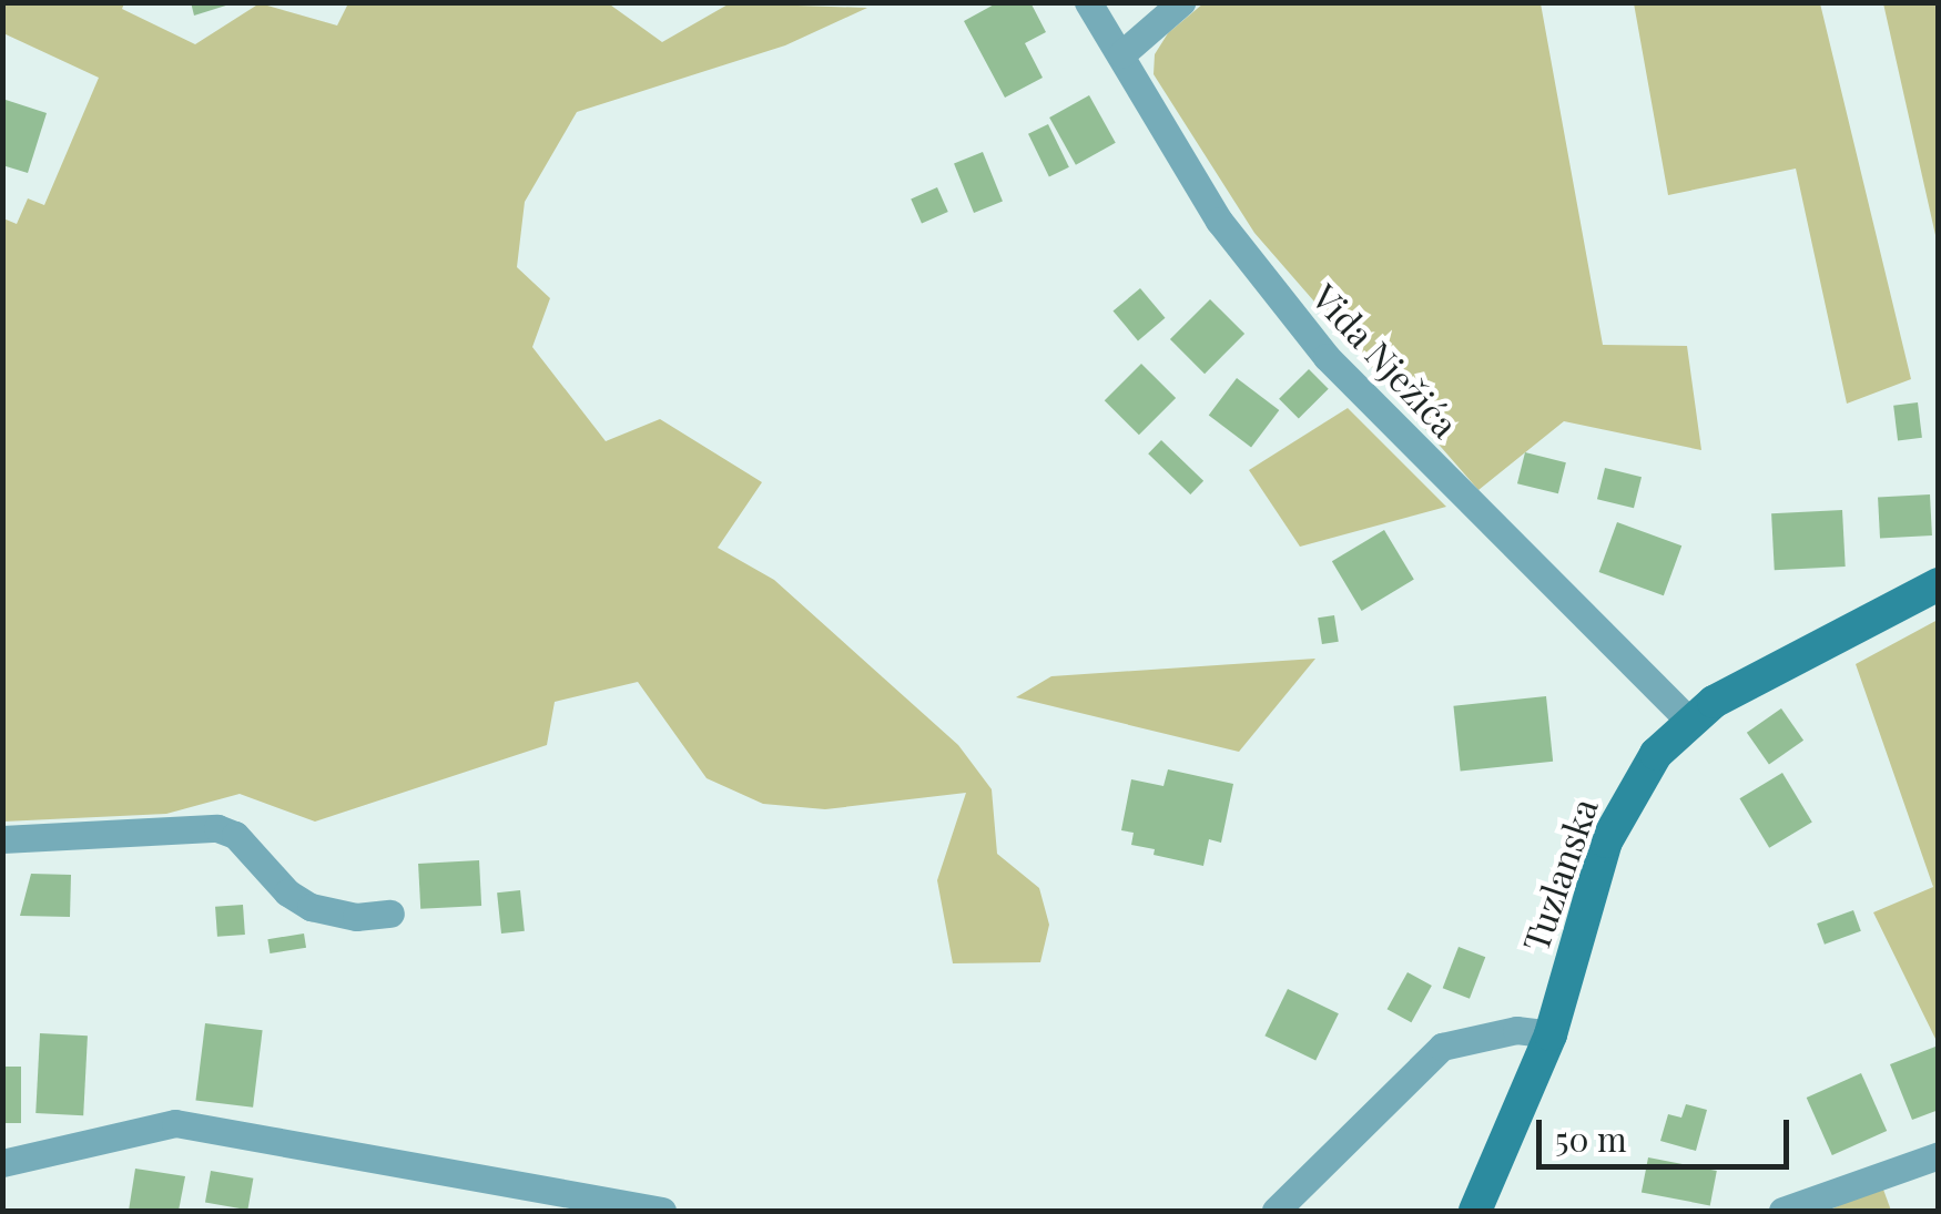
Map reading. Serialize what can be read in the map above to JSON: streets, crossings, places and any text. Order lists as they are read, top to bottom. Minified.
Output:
{"streets":{"street":["Vida Nježića","Tuzlanska"]},"crossings":[["Vida Nježića","Tuzlanska"]],"scale_bar":"50 m"}
